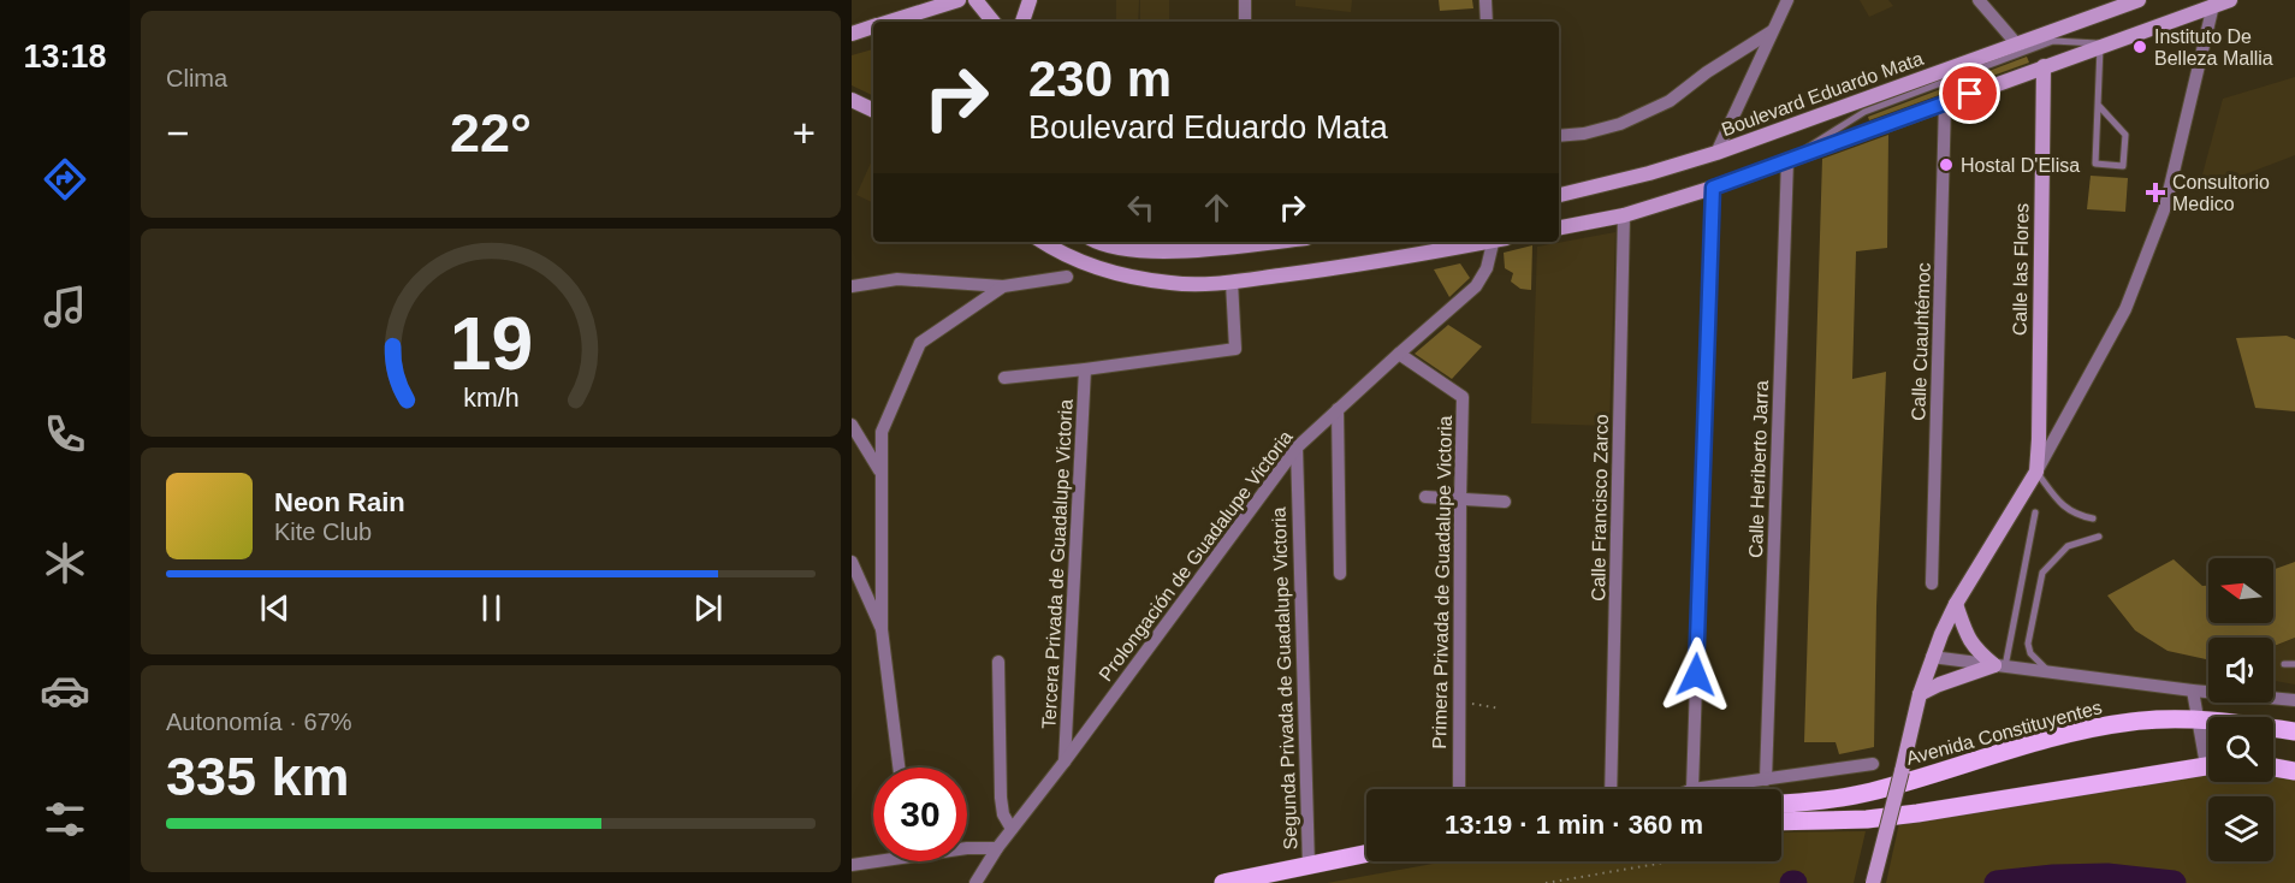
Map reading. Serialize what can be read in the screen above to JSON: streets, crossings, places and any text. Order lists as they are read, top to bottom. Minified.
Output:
{"streets":{"main road":["Boulevard Eduardo Mata","Calle las Flores","Avenida Constituyentes"],"street":["Calle Cuauhtémoc","Calle Heriberto Jarra","Calle Francisco Zarco","Prolongación de Guadalupe Victoria","Tercera Privada de Guadalupe Victoria","Primera Privada de Guadalupe Victoria","Segunda Privada de Guadalupe Victoria"]},"crossings":[["Prolongación de Guadalupe Victoria","Tercera Privada de Guadalupe Victoria"],["Prolongación de Guadalupe Victoria","Primera Privada de Guadalupe Victoria"],["Prolongación de Guadalupe Victoria","Segunda Privada de Guadalupe Victoria"]],"places":{"other":["Instituto De Belleza Mallia","Hostal D'Elisa"],"health":["Consultorio Medico"]},"north":"left","page":{"tabs":"13:18","tile":["Clima",["Autonomía · 67%","335 km"]],"turn":["230 m","Boulevard Eduardo Mata"],"heat":["−","22°","+"],"song":["Neon Rain","Kite Club"],"limit":"30","trip":"13:19 · 1 min · 360 m","gauge":["19","km/h"]}}
